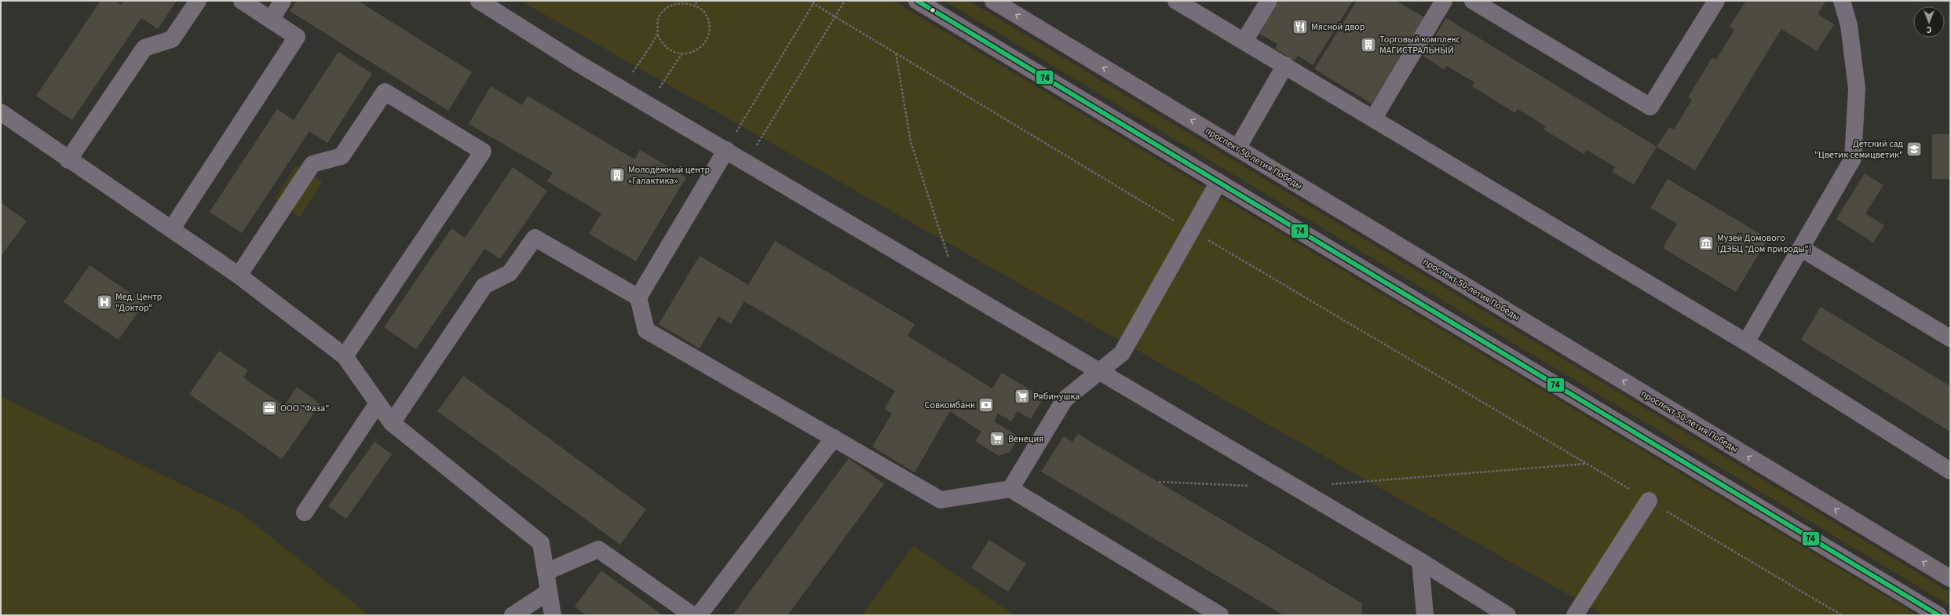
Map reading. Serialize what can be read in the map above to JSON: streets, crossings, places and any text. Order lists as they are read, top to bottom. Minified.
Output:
{"streets":{"main road":["проспект 50-летия Победы"]},"places":{"restaurant":["Мясной двор"],"building":["Торговый комплекс МАГИСТРАЛЬНЫЙ","Молодёжный центр «Галактика»"],"school or university":["Детский сад \"Цветик семицветик\""],"museum":["Музей Домового (ДЭБЦ \"Дом природы\")"],"hospital":["Мед. Центр \"Доктор\""],"supermarket":["Рябинушка","Венеция"],"bank":["Совкомбанк"],"office":["ООО \"Фаза\""]},"lines":["transit line 74"],"north":"bottom"}
